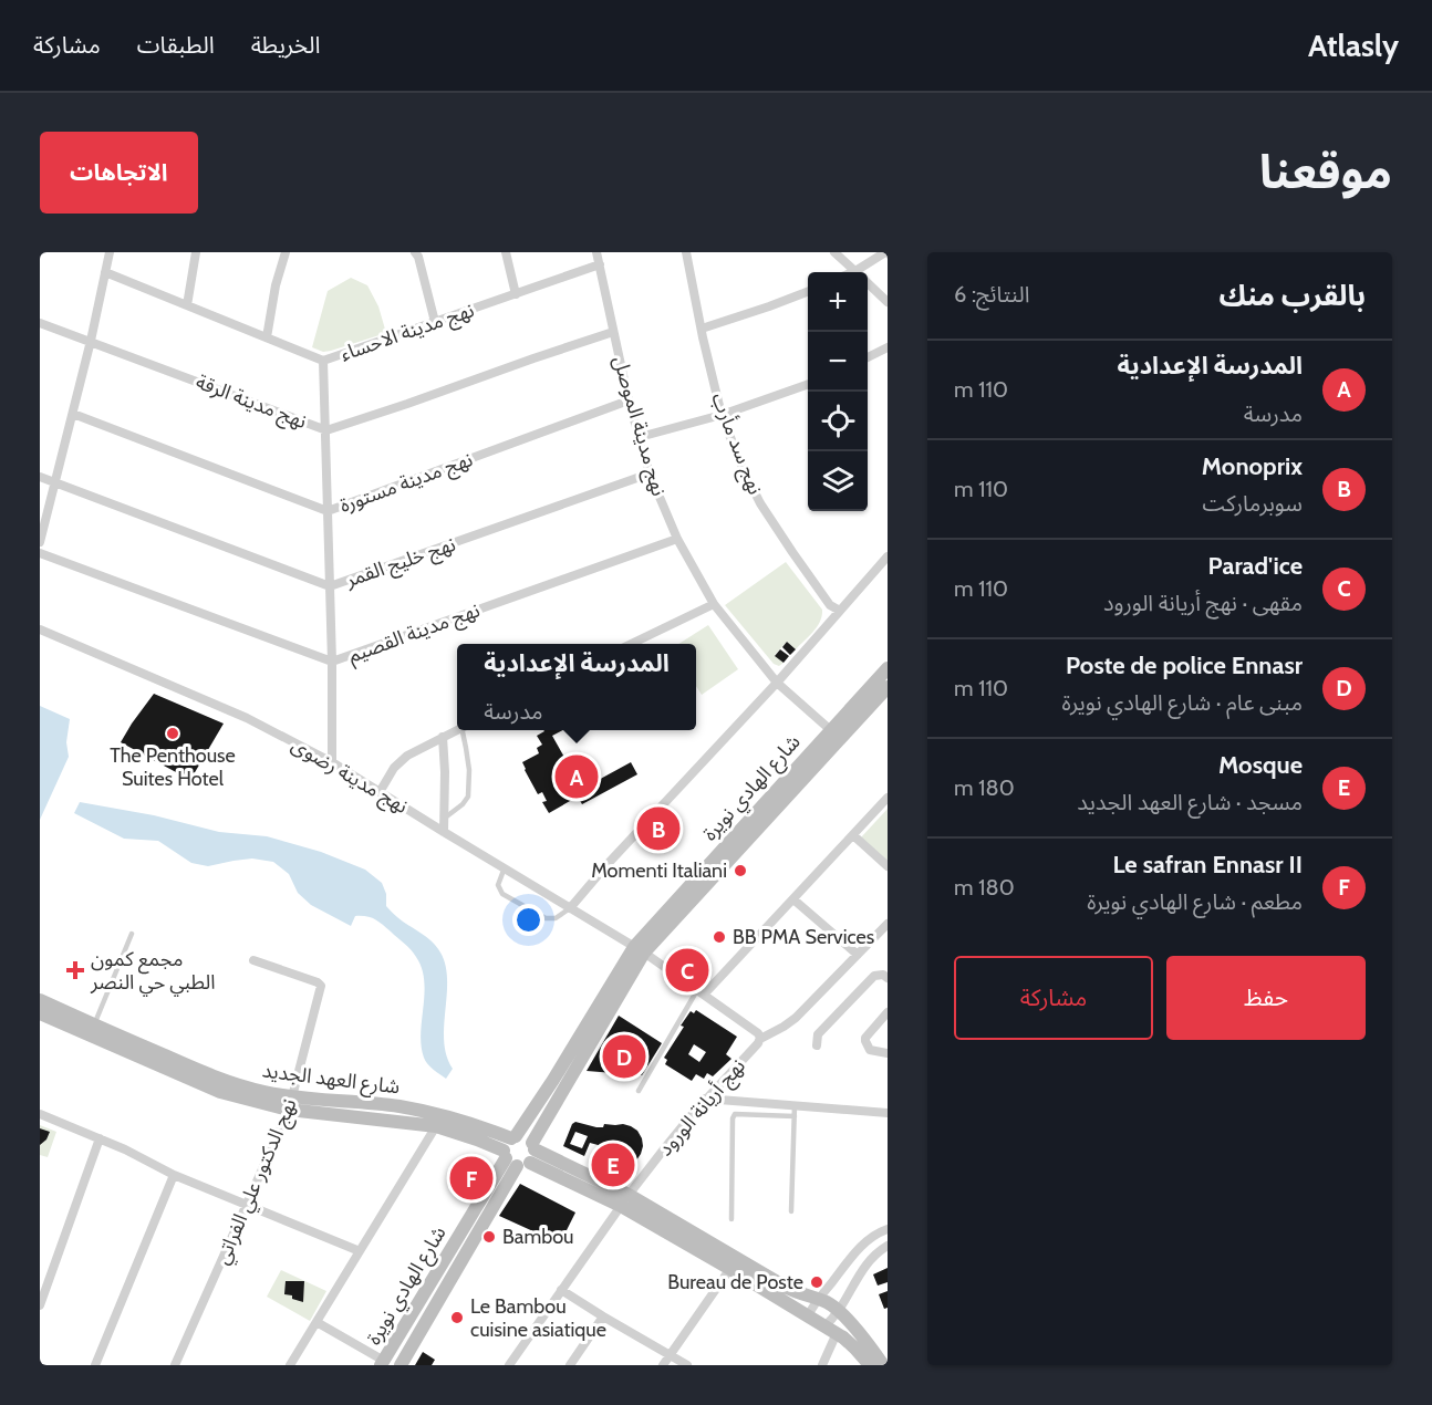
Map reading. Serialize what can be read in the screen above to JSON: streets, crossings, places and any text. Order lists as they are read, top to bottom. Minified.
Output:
{"streets":{"main road":["شارع الهادي نويرة","شارع العهد الجديد"],"street":["نهج مدينة الاحساء","نهج مدينة الرقة","نهج مدينة الموصل","نهج سد مأرب","نهج مدينة مستورة","نهج خليج القمر","نهج مدينة القصيم","نهج مدينة رضوى","نهج أريانة الورود","نهج الدكتور علي الفراتي"]},"crossings":[["نهج مدينة الاحساء","نهج مدينة الموصل"],["نهج مدينة الرقة","نهج مدينة الموصل"],["نهج مدينة الموصل","نهج مدينة مستورة"],["نهج مدينة الموصل","نهج خليج القمر"],["نهج مدينة الموصل","نهج مدينة القصيم"],["نهج مدينة الموصل","شارع الهادي نويرة"],["نهج مدينة رضوى","شارع الهادي نويرة"],["نهج مدينة رضوى","نهج أريانة الورود"],["شارع الهادي نويرة","شارع العهد الجديد"],["شارع الهادي نويرة","نهج أريانة الورود"],["شارع العهد الجديد","نهج أريانة الورود"],["شارع العهد الجديد","نهج الدكتور علي الفراتي"]],"places":{"other":["The Penthouse Suites Hotel","Momenti Italiani","BB PMA Services","Bambou","Bureau de Poste","Le Bambou cuisine asiatique"],"health":["مجمع كمون الطبي حي النصر"]},"page":{"header":"Atlasly","nav":["الخريطة","الطبقات","مشاركة"],"title":"موقعنا","buttons":["الاتجاهات",["حفظ","مشاركة"]],"heading":["بالقرب منك","النتائج: 6"],"map_buttons":["+","−"],"list":[{"mark":"A","name":"المدرسة الإعدادية","note":"مدرسة","value":"110 m"},{"mark":"B","name":"Monoprix","note":"سوبرماركت","value":"110 m"},{"mark":"C","name":"Parad'ice","note":"مقهى · نهج أريانة الورود","value":"110 m"},{"mark":"D","name":"Poste de police Ennasr","note":"مبنى عام · شارع الهادي نويرة","value":"110 m"},{"mark":"E","name":"Mosque","note":"مسجد · شارع العهد الجديد","value":"180 m"},{"mark":"F","name":"Le safran Ennasr II","note":"مطعم · شارع الهادي نويرة","value":"180 m"}],"popup":["المدرسة الإعدادية","مدرسة"],"pins":["A","B","C","D","E","F"]}}
